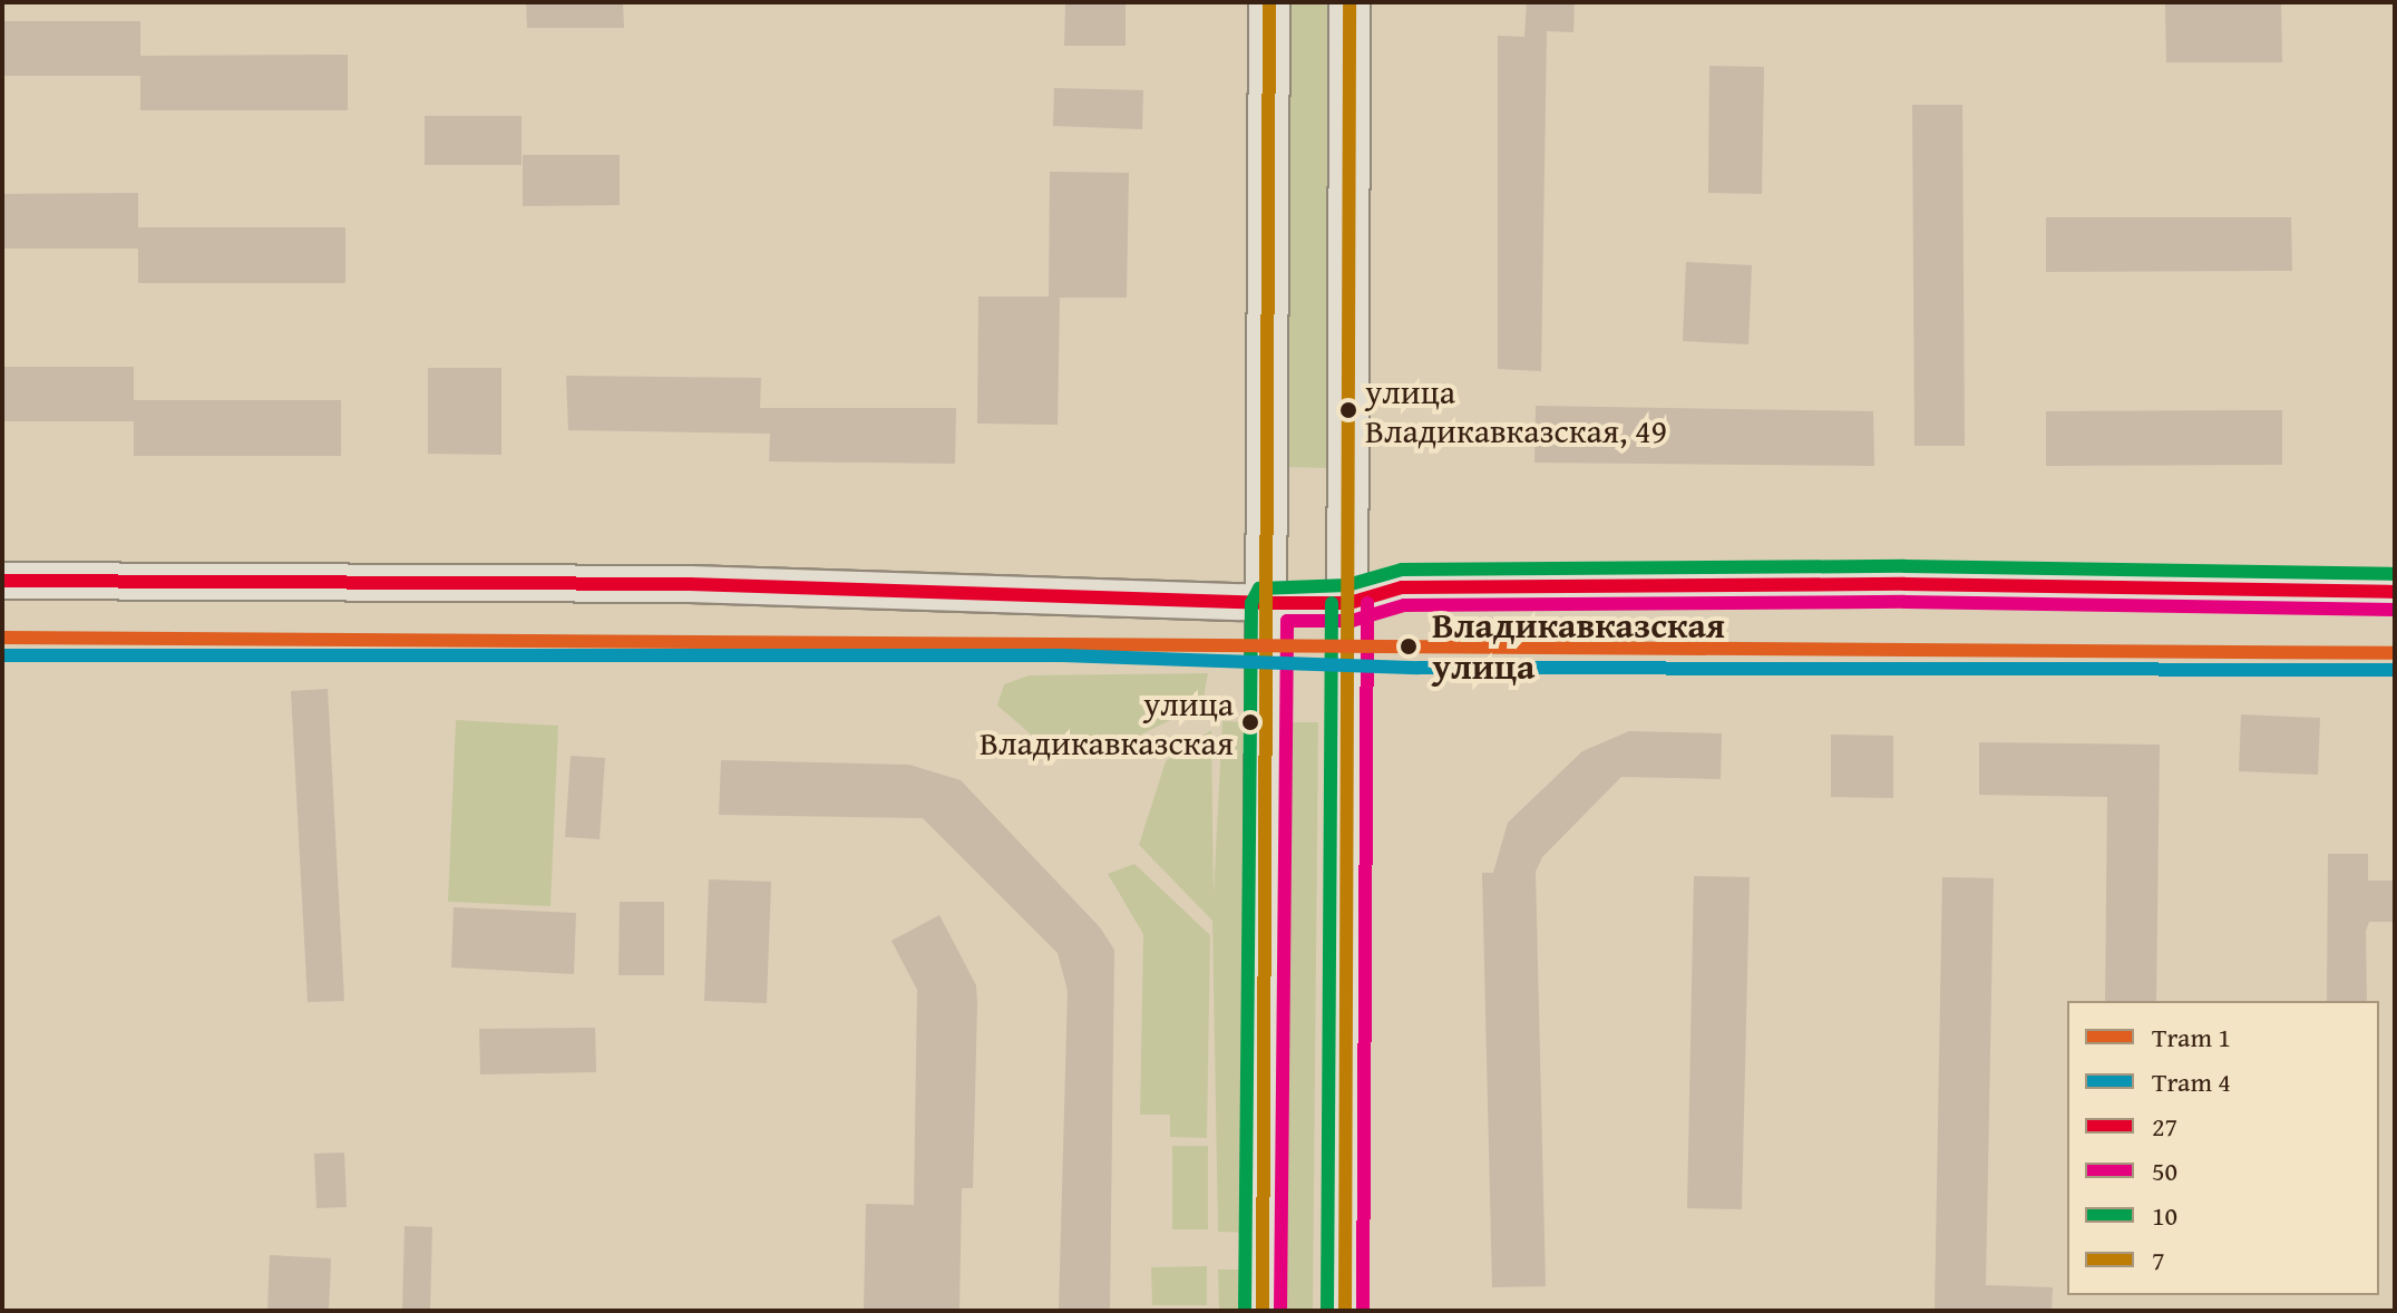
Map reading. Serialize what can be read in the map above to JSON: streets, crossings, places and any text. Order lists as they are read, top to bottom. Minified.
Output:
{"places":["улица Владикавказская, 49","Владикавказская улица","улица Владикавказская"],"lines":["transit line 7","transit line 10","transit line 27","transit line 50","tram line 1","tram line 4"],"legend":["Tram 1","Tram 4","27","50","10","7"]}
